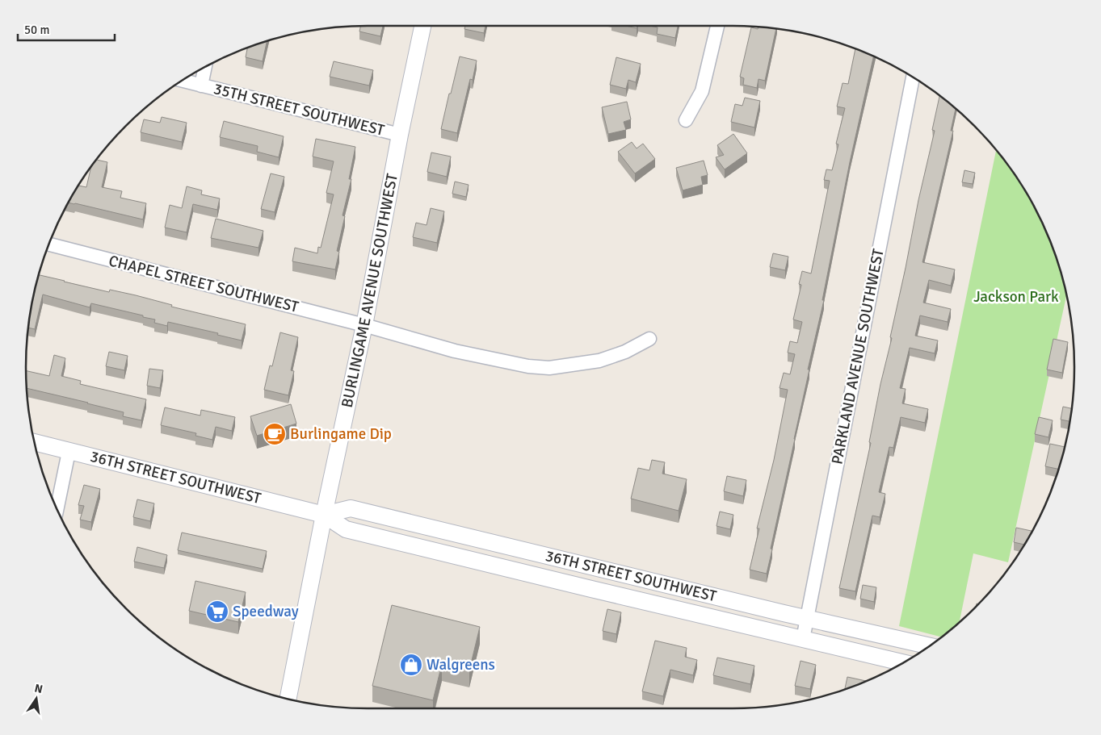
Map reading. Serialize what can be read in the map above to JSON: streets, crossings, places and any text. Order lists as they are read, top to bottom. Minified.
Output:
{"streets":{"street":["35TH STREET SOUTHWEST","CHAPEL STREET SOUTHWEST","BURLINGAME AVENUE SOUTHWEST","PARKLAND AVENUE SOUTHWEST","36TH STREET SOUTHWEST"]},"crossings":[["35TH STREET SOUTHWEST","BURLINGAME AVENUE SOUTHWEST"],["CHAPEL STREET SOUTHWEST","BURLINGAME AVENUE SOUTHWEST"],["BURLINGAME AVENUE SOUTHWEST","36TH STREET SOUTHWEST"],["PARKLAND AVENUE SOUTHWEST","36TH STREET SOUTHWEST"]],"parks":["Jackson Park"],"places":{"cafe":["Burlingame Dip"],"supermarket":["Speedway"],"shop":["Walgreens"]},"scale_bar":"50 m","north":"top"}
